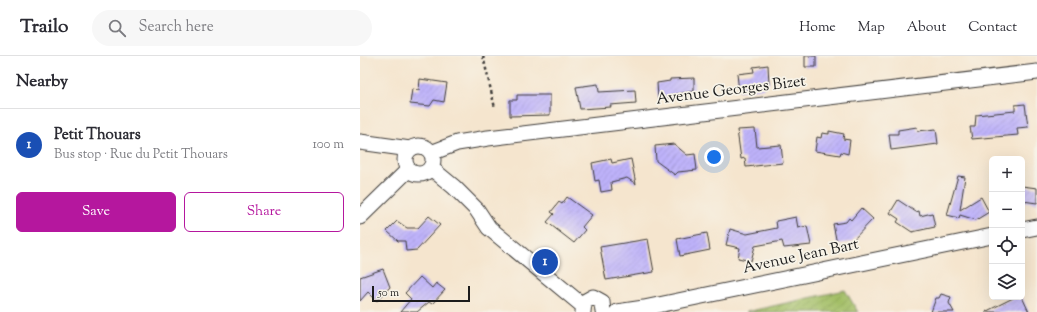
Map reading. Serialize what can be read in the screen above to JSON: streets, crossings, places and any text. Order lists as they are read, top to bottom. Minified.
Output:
{"streets":{"street":["Avenue Georges Bizet","Avenue Jean Bart"]},"scale_bar":"50 m","page":{"header":"Trailo","search":"Search here","nav":["Home","Map","About","Contact"],"heading":"Nearby","list":[{"mark":"1","name":"Petit Thouars","note":"Bus stop · Rue du Petit Thouars","value":"100 m"}],"map_buttons":["+","−"],"buttons":["Save","Share"],"pins":"1","scale":"50 m"}}
